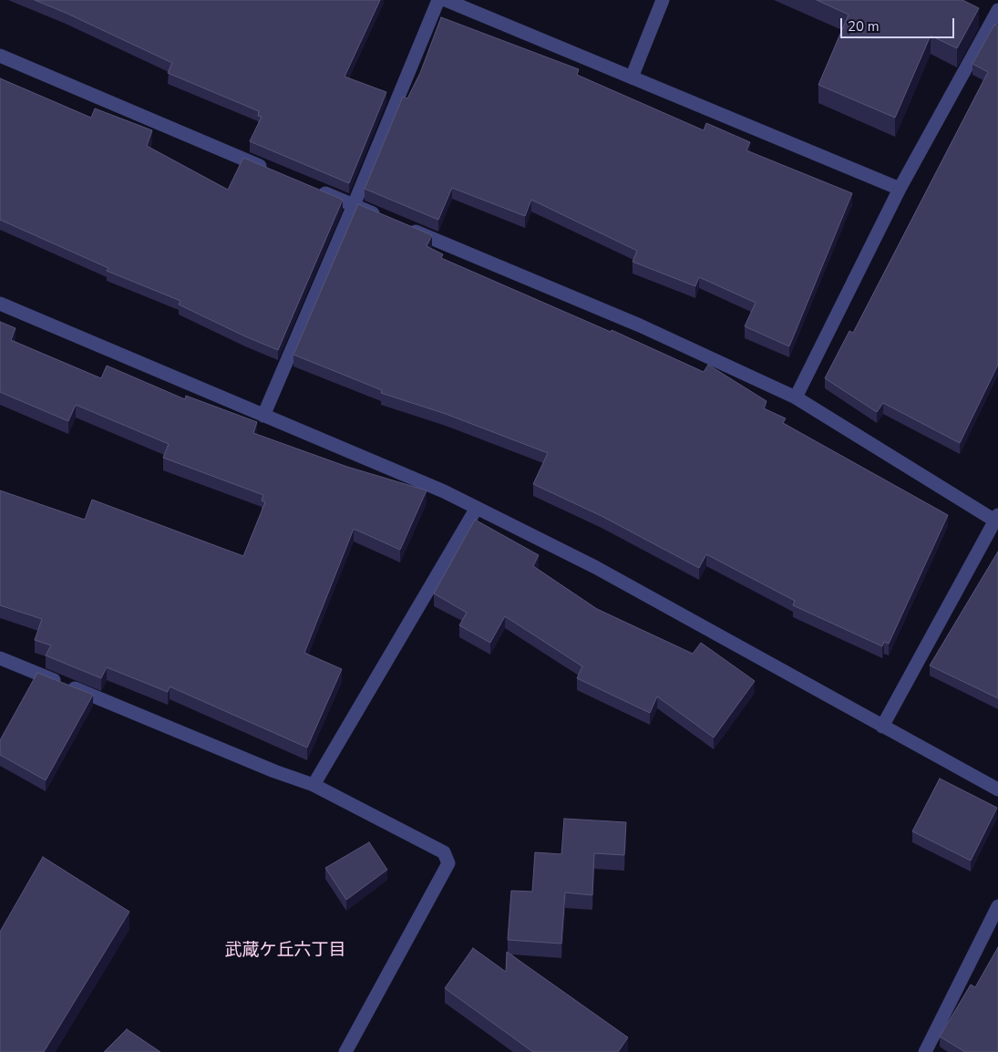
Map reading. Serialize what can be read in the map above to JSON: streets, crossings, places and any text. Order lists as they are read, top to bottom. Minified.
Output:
{"districts":["武蔵ケ丘六丁目"],"scale_bar":"20 m"}
